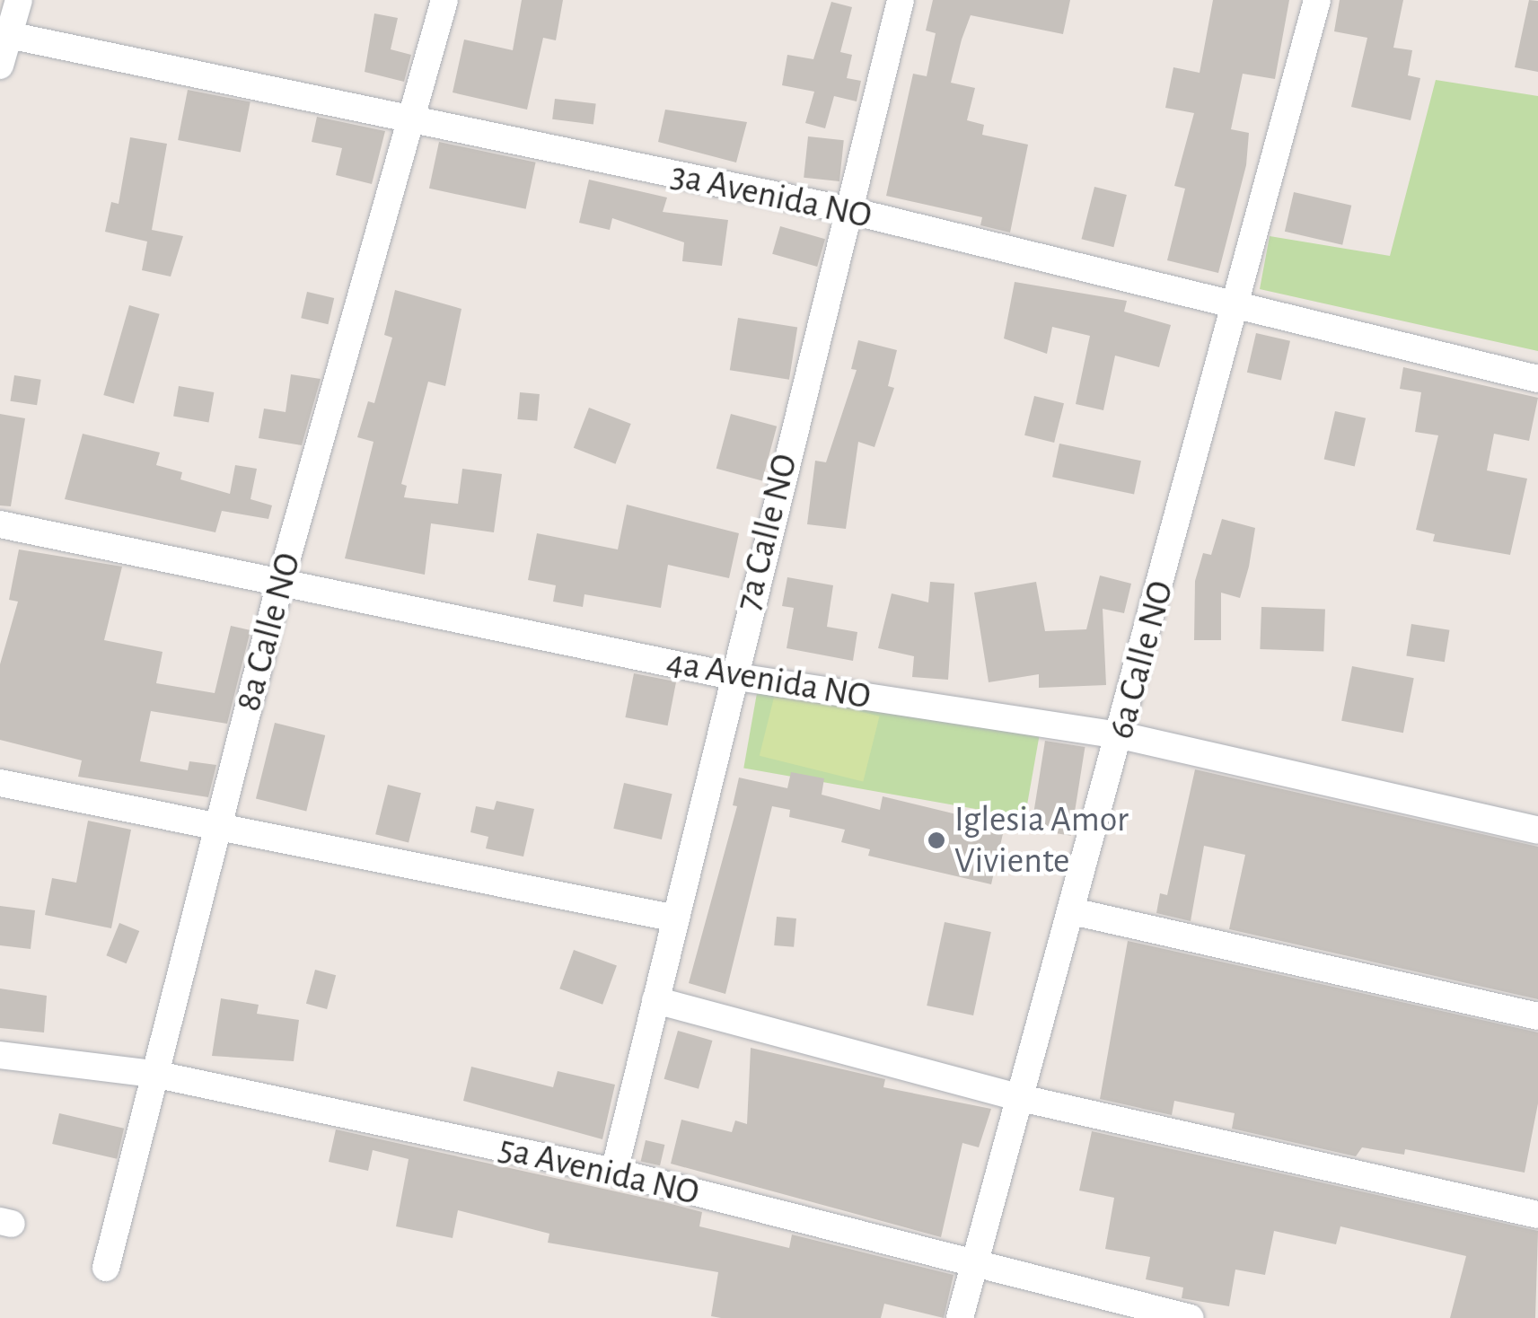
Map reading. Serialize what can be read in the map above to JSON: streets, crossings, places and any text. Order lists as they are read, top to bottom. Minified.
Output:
{"streets":{"street":["3a Avenida NO","7a Calle NO","8a Calle NO","6a Calle NO","4a Avenida NO","5a Avenida NO"]},"crossings":[["3a Avenida NO","7a Calle NO"],["3a Avenida NO","8a Calle NO"],["3a Avenida NO","6a Calle NO"],["7a Calle NO","4a Avenida NO"],["7a Calle NO","5a Avenida NO"],["8a Calle NO","4a Avenida NO"],["8a Calle NO","5a Avenida NO"],["6a Calle NO","4a Avenida NO"],["6a Calle NO","5a Avenida NO"]],"places":["Iglesia Amor Viviente"]}
